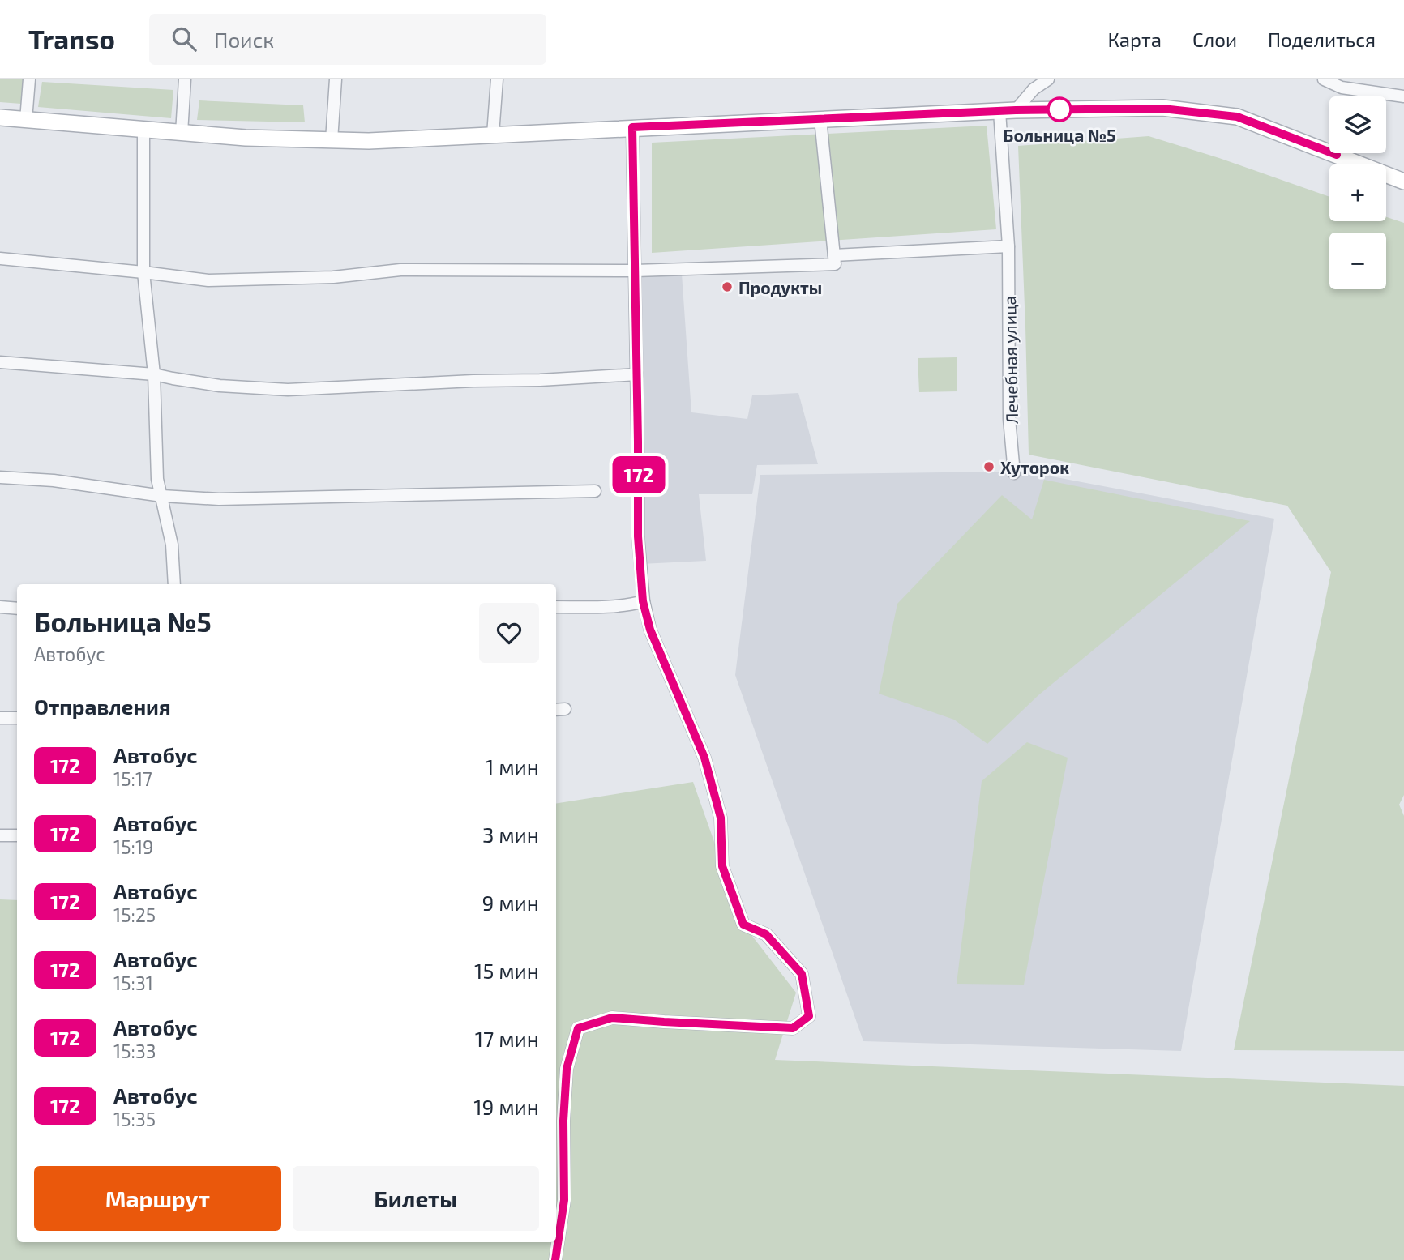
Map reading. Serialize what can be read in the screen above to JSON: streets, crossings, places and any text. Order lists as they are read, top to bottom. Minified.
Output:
{"streets":{"street":["Лечебная улица"]},"places":["Больница №5","Продукты","Хуторок"],"lines":["bus line 172"],"page":{"header":"Transo","search":"Поиск","nav":["Карта","Слои","Поделиться"],"on_map":"172","map_buttons":["+","−"],"heading":[["Больница №5","Автобус"],"Отправления"],"list":[{"mark":"172","name":"Автобус","note":"15:17","value":"1 мин"},{"mark":"172","name":"Автобус","note":"15:19","value":"3 мин"},{"mark":"172","name":"Автобус","note":"15:25","value":"9 мин"},{"mark":"172","name":"Автобус","note":"15:31","value":"15 мин"},{"mark":"172","name":"Автобус","note":"15:33","value":"17 мин"},{"mark":"172","name":"Автобус","note":"15:35","value":"19 мин"}],"buttons":["Маршрут","Билеты"]}}
